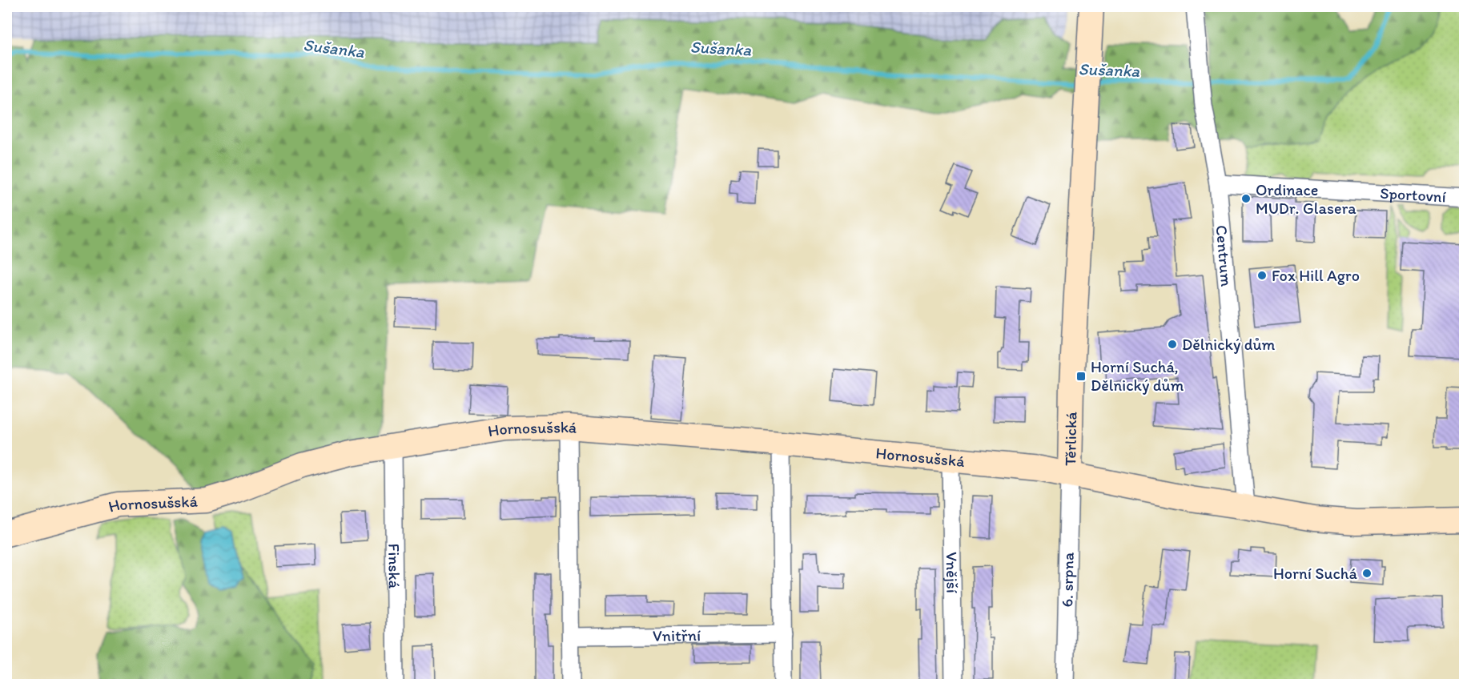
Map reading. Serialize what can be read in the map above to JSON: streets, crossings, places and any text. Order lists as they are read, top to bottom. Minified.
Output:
{"streets":{"street":["Sportovní","Centrum","Hornosušská","Těrlická","Finská","Vnější","6. srpna","Vnitřní"]},"crossings":[["Sportovní","Centrum"],["Centrum","Těrlická"],["Hornosušská","Těrlická"],["Hornosušská","Finská"],["Hornosušská","Vnější"],["Hornosušská","6. srpna"],["Těrlická","6. srpna"]],"water":["Sušanka"],"places":{"other":["Ordinace MUDr. Glasera","Fox Hill Agro","Dělnický dům","Horní Suchá"],"transit":["Horní Suchá, Dělnický dům"]}}
